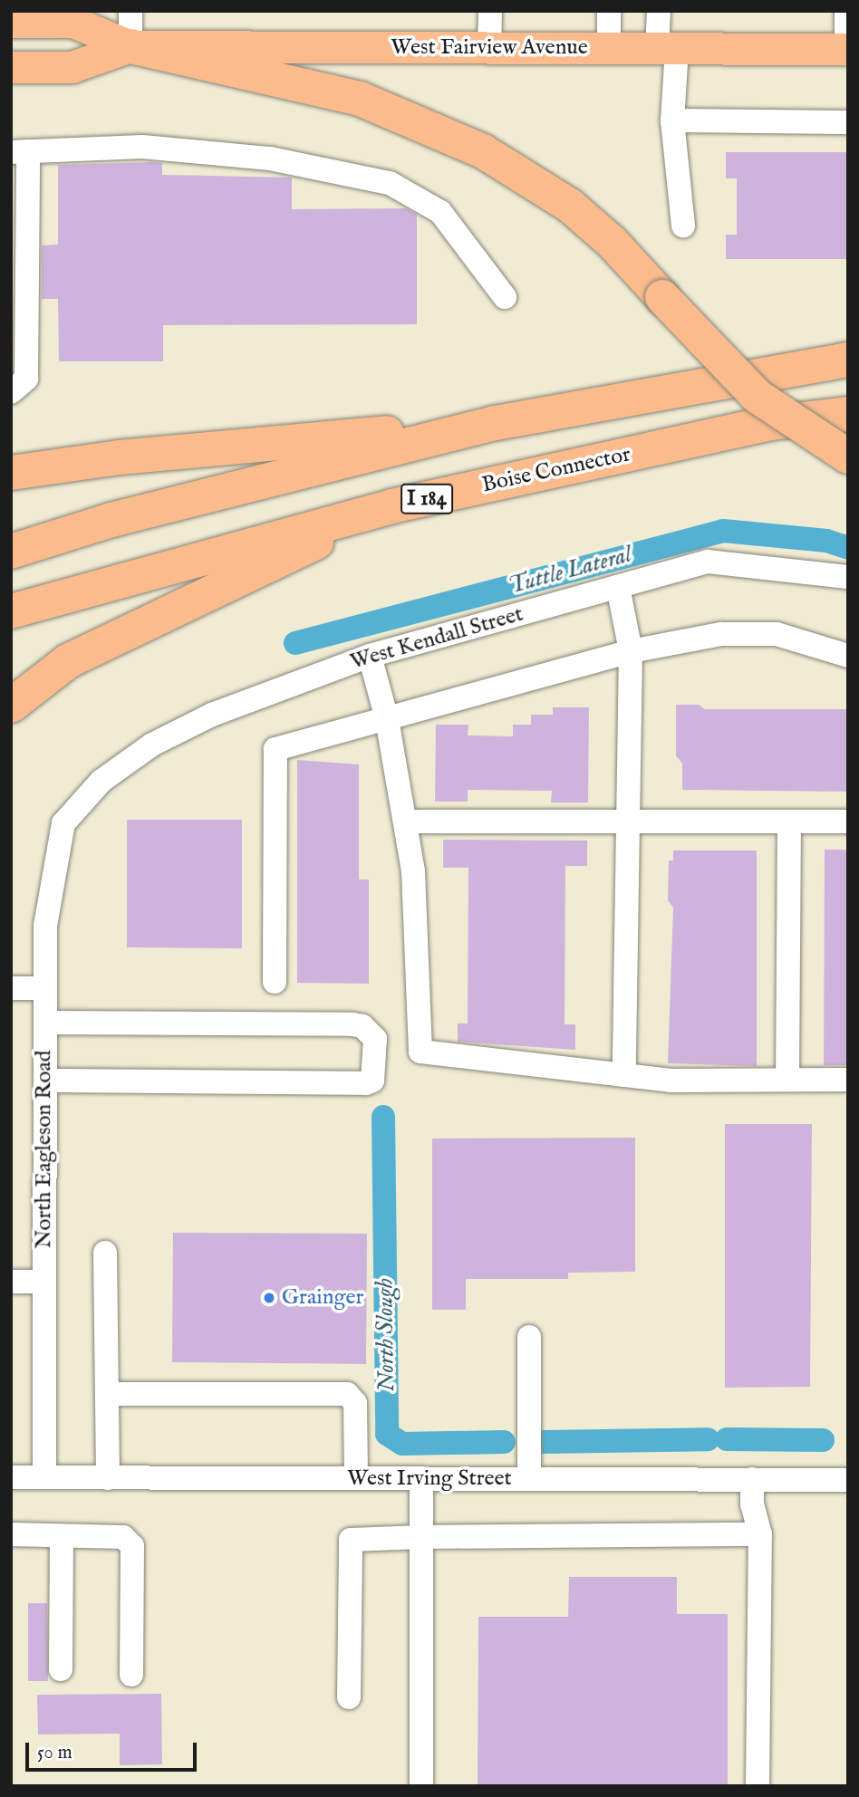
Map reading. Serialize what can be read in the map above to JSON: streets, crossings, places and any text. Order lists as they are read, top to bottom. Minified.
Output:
{"streets":{"highway":["Boise Connector","I 184"],"main road":["West Fairview Avenue"],"street":["West Kendall Street","North Eagleson Road","West Irving Street"]},"crossings":[["West Kendall Street","North Eagleson Road"],["North Eagleson Road","West Irving Street"]],"water":["Tuttle Lateral","North Slough"],"places":["Grainger"],"scale_bar":"50 m"}
